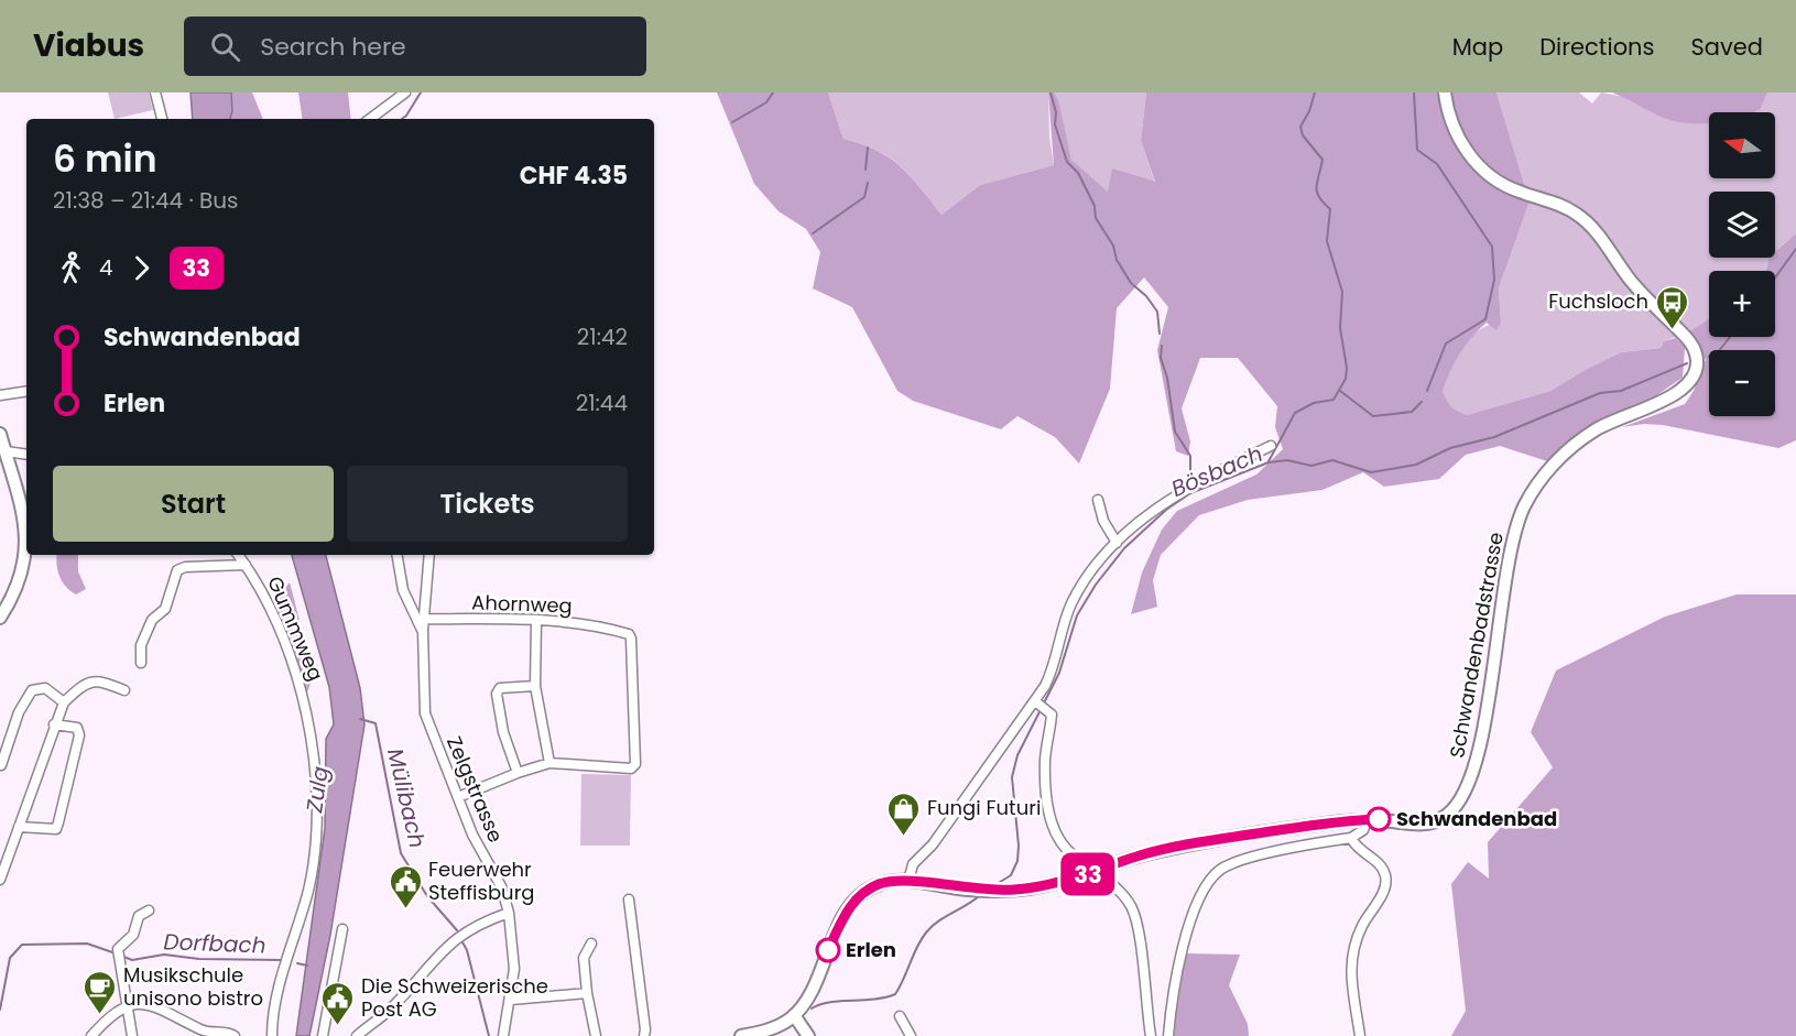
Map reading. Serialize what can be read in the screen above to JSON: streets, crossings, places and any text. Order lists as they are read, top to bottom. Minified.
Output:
{"streets":{"street":["Ahornweg","Gummweg","Schwandenbadstrasse","Zelgstrasse"]},"crossings":[["Ahornweg","Zelgstrasse"]],"water":["Bösbach","Zulg","Mülibach","Dorfbach"],"places":{"bus stop":["Fuchsloch"],"other":["Schwandenbad","Erlen"],"shop":["Fungi Futuri"],"public building":["Feuerwehr Steffisburg","Die Schweizerische Post AG"],"cafe":["Musikschule unisono bistro"]},"lines":["bus line 33"],"north":"left","page":{"header":"Viabus","search":"Search here","nav":["Map","Directions","Saved"],"on_map":"33","map_buttons":["+","−"],"heading":["6 min","21:38 – 21:44 · Bus","CHF 4.35"],"legs":["4","33"],"list":[{"name":"Schwandenbad","value":"21:42"},{"name":"Erlen","value":"21:44"}],"buttons":["Start","Tickets"]}}
